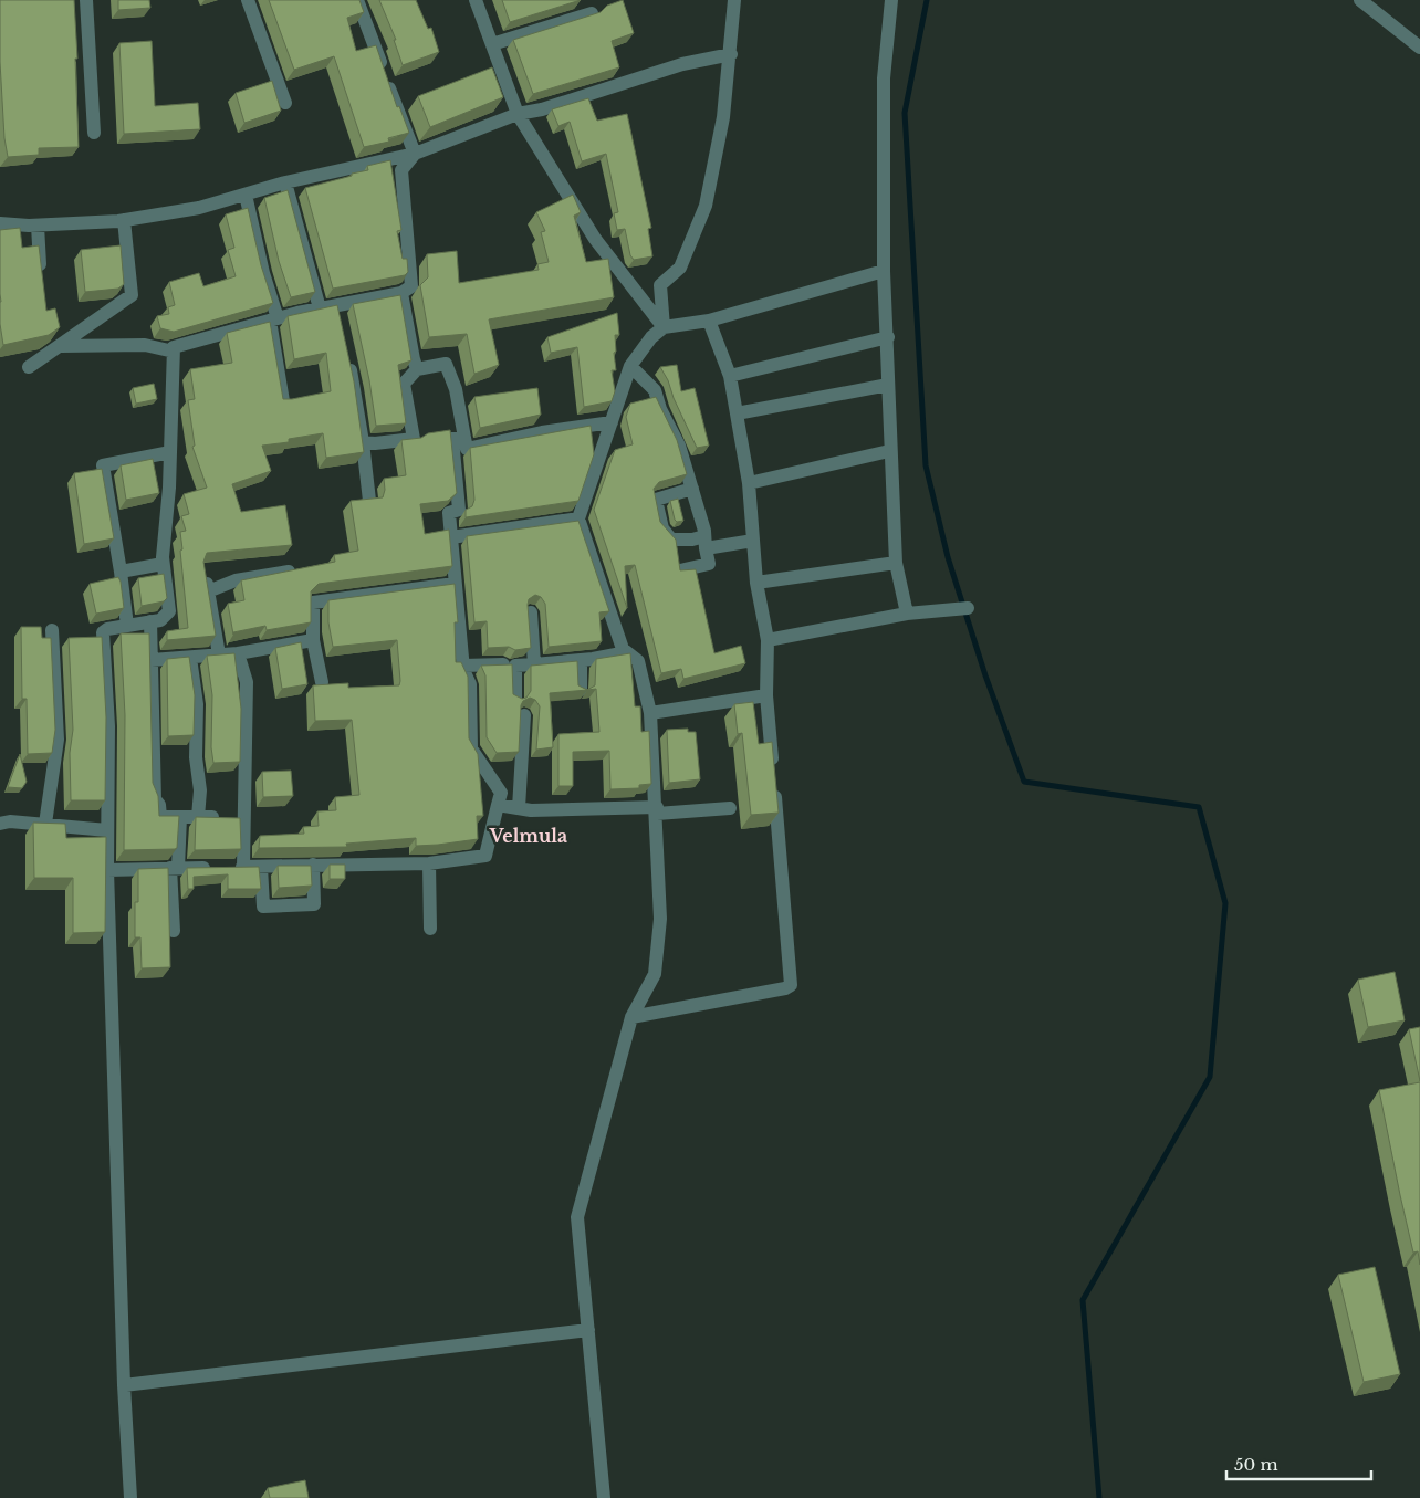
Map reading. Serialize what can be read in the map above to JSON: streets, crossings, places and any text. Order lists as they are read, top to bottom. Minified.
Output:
{"districts":["Velmula"],"scale_bar":"50 m"}
